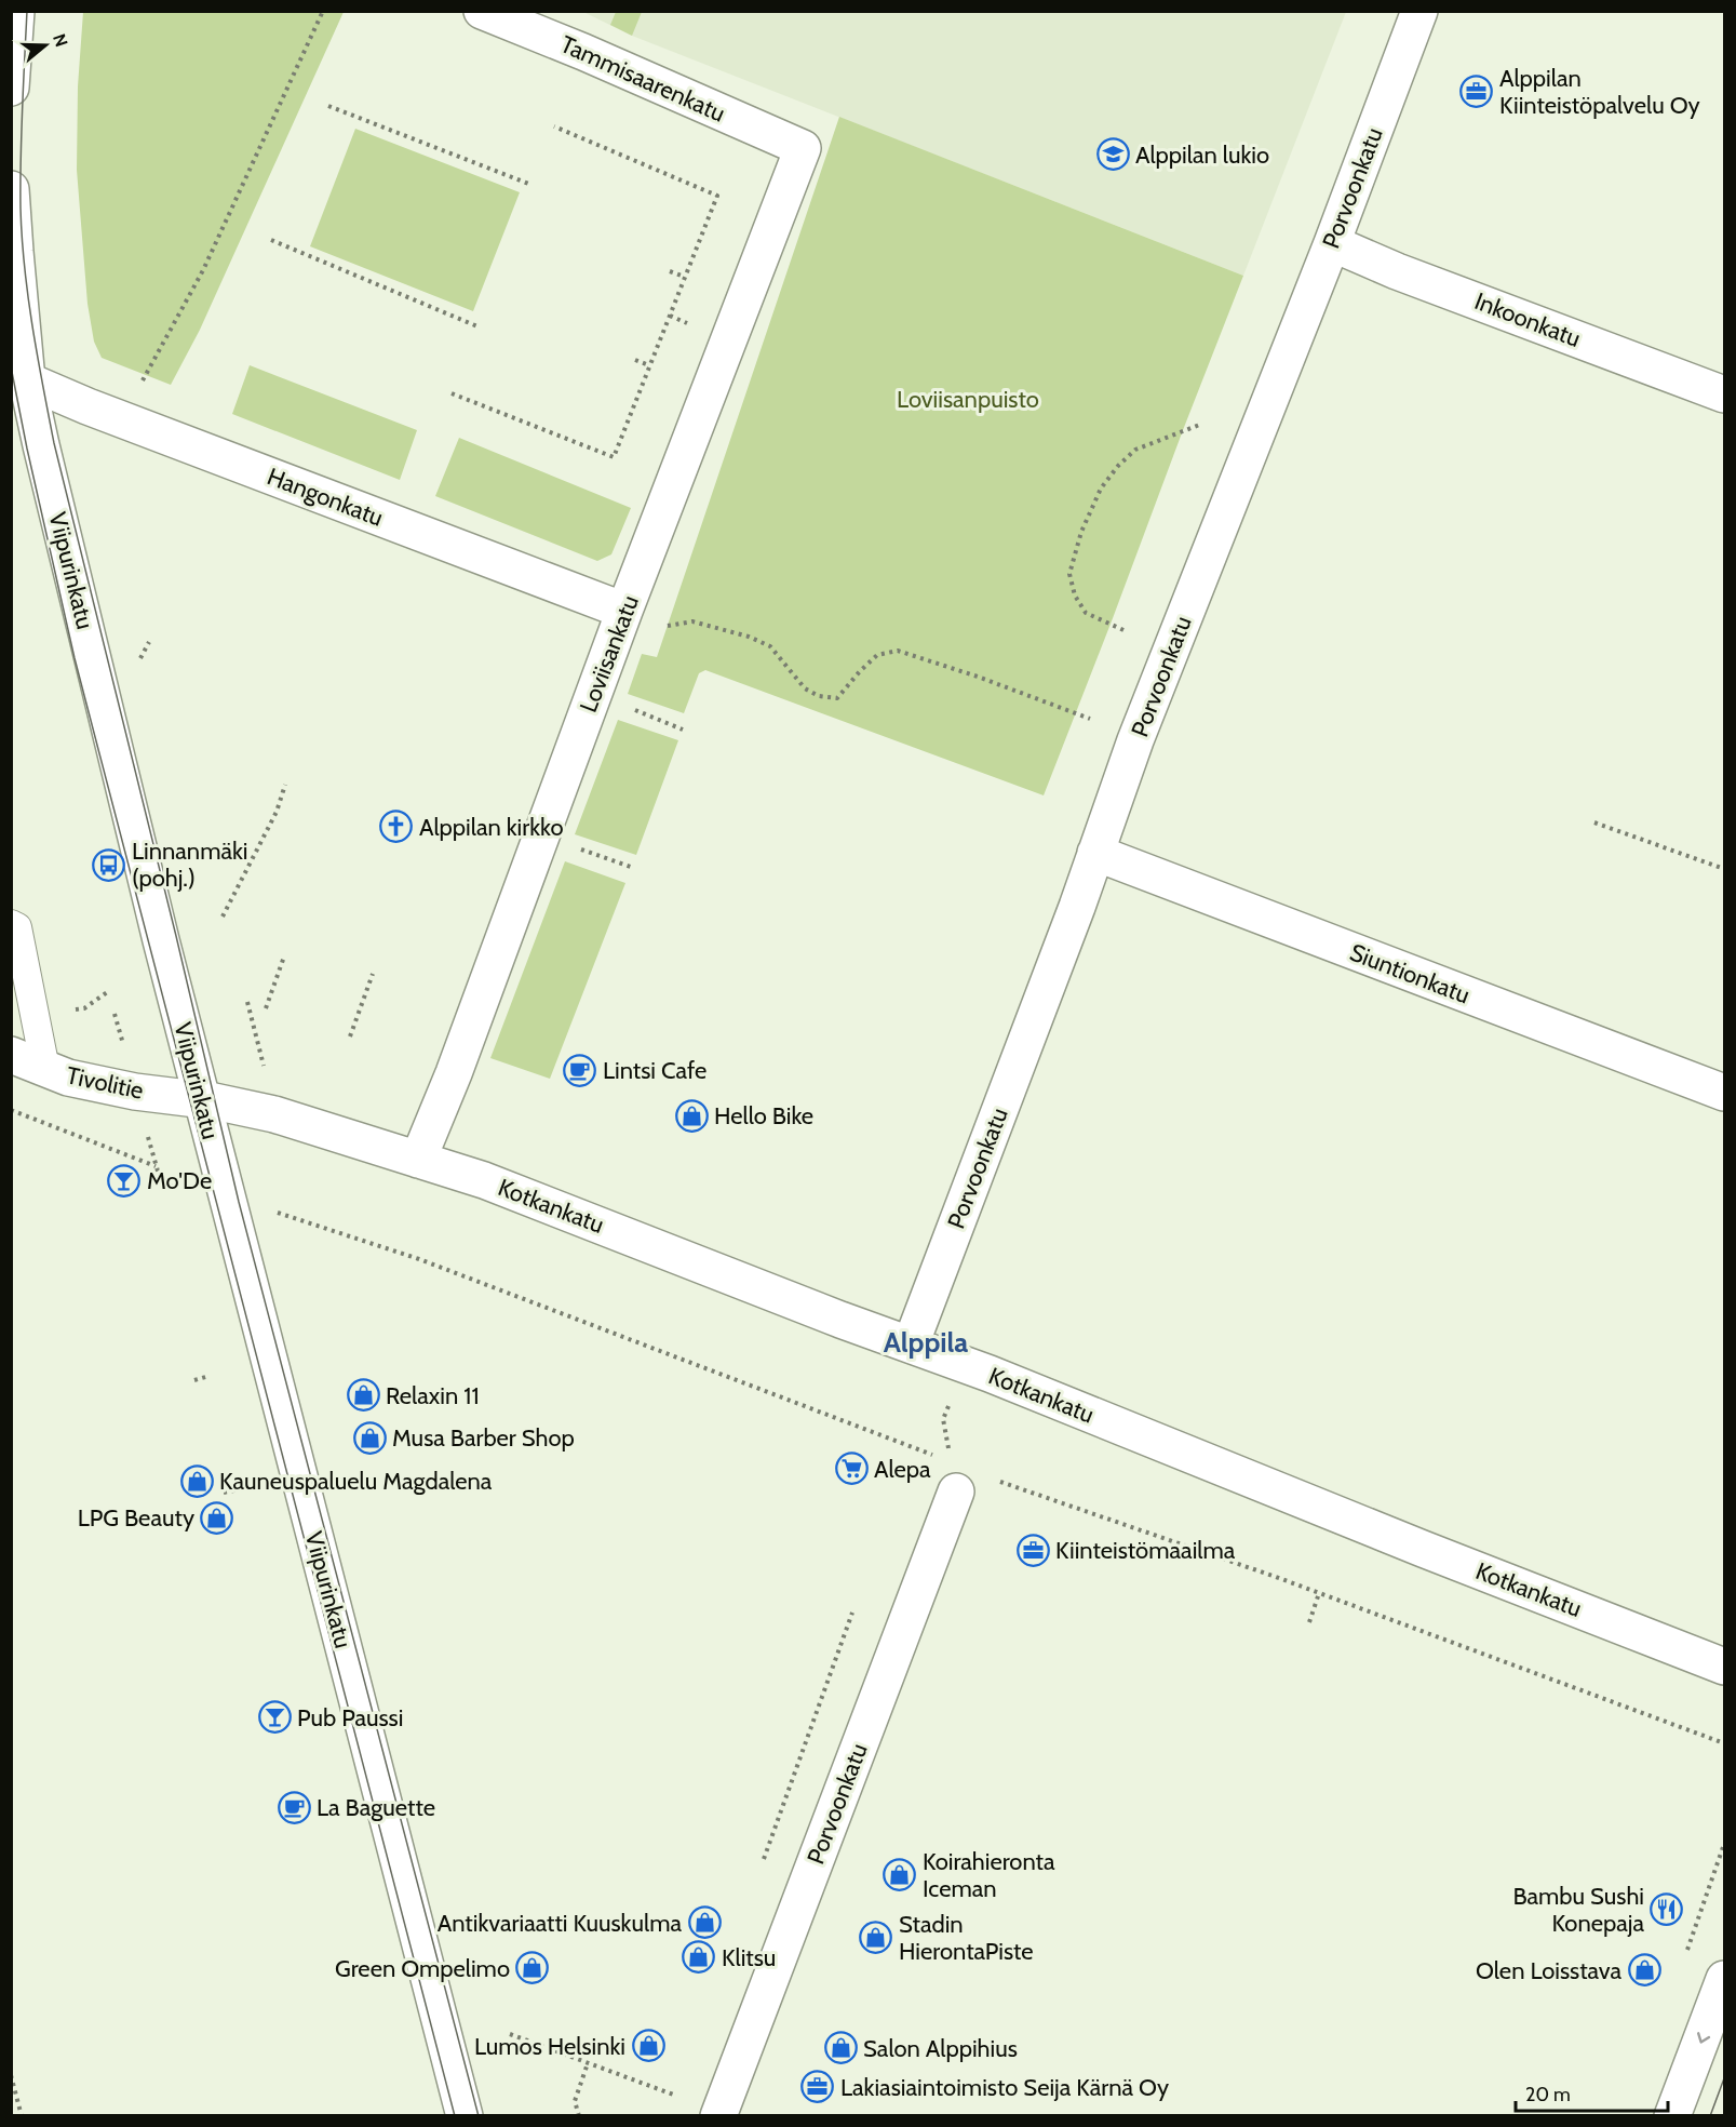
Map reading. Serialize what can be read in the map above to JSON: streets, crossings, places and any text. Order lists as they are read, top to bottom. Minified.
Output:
{"streets":{"street":["Tammisaarenkatu","Porvoonkatu","Inkoonkatu","Hangonkatu","Viipurinkatu","Loviisankatu","Siuntionkatu","Tivolitie","Kotkankatu"]},"crossings":[["Tammisaarenkatu","Loviisankatu"],["Porvoonkatu","Inkoonkatu"],["Porvoonkatu","Siuntionkatu"],["Porvoonkatu","Kotkankatu"],["Hangonkatu","Viipurinkatu"],["Hangonkatu","Loviisankatu"],["Viipurinkatu","Tivolitie"],["Viipurinkatu","Kotkankatu"],["Loviisankatu","Kotkankatu"],["Tivolitie","Kotkankatu"]],"districts":["Alppila"],"parks":["Loviisanpuisto"],"places":{"office":["Alppilan Kiinteistöpalvelu Oy","Kiinteistömaailma","Lakiasiaintoimisto Seija Kärnä Oy"],"school or university":["Alppilan lukio"],"church":["Alppilan kirkko"],"bus stop":["Linnanmäki (pohj.)"],"cafe":["Lintsi Cafe","La Baguette"],"shop":["Hello Bike","Relaxin 11","Musa Barber Shop","Kauneuspaluelu Magdalena","LPG Beauty","Koirahieronta Iceman","Antikvariaatti Kuuskulma","Stadin HierontaPiste","Klitsu","Green Ompelimo","Olen Loisstava","Lumos Helsinki","Salon Alppihius"],"bar":["Mo'De","Pub Paussi"],"supermarket":["Alepa"],"restaurant":["Bambu Sushi Konepaja"]},"scale_bar":"20 m","north":"right"}
